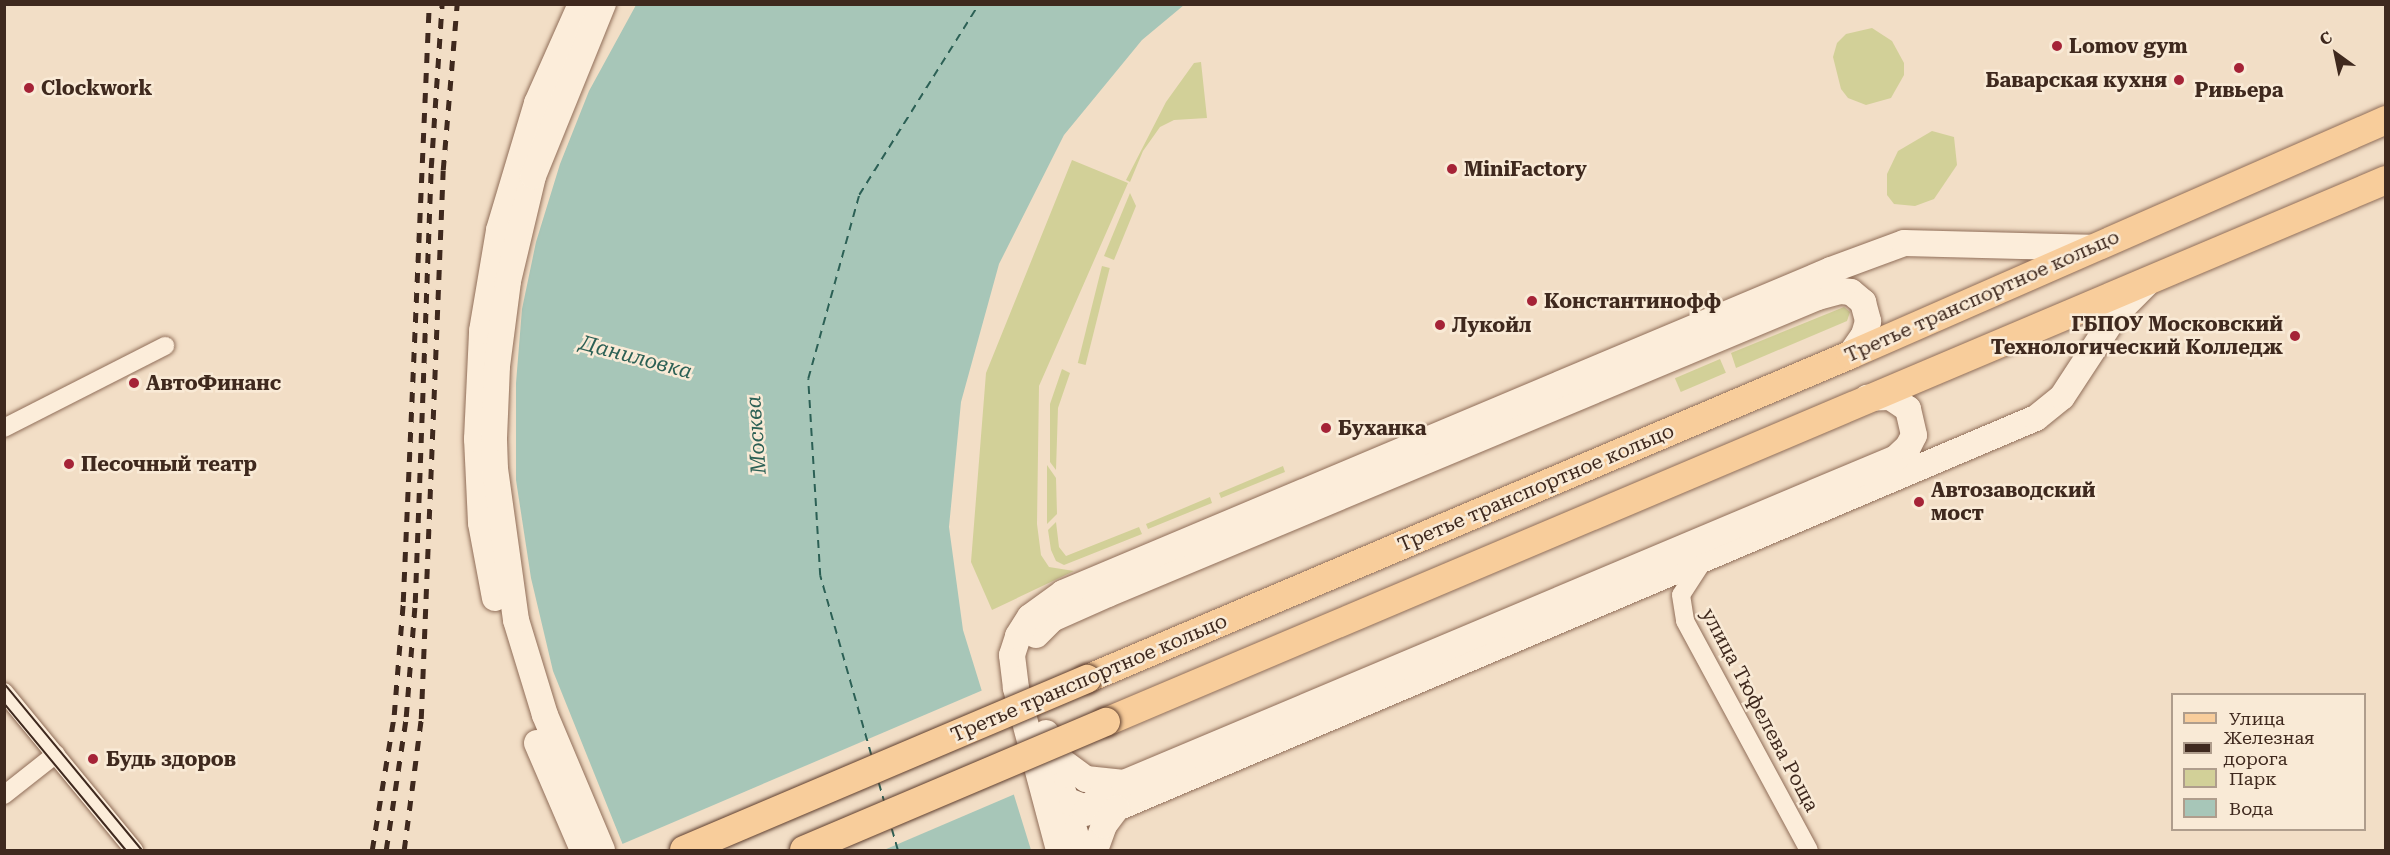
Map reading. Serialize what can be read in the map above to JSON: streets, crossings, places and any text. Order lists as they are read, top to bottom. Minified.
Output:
{"streets":{"main road":["Третье транспортное кольцо"],"street":["улица Тюфелева Роща"]},"water":["Даниловка","Москва"],"places":["Lomov gym","Ривьера","Баварская кухня","Clockwork","MiniFactory","Константинофф","Лукойл","ГБПОУ Московский Технологический Колледж","АвтоФинанс","Буханка","Песочный театр","Автозаводский мост","Будь здоров"],"legend":["Улица","Железная дорога","Парк","Вода"],"north":"top left"}
